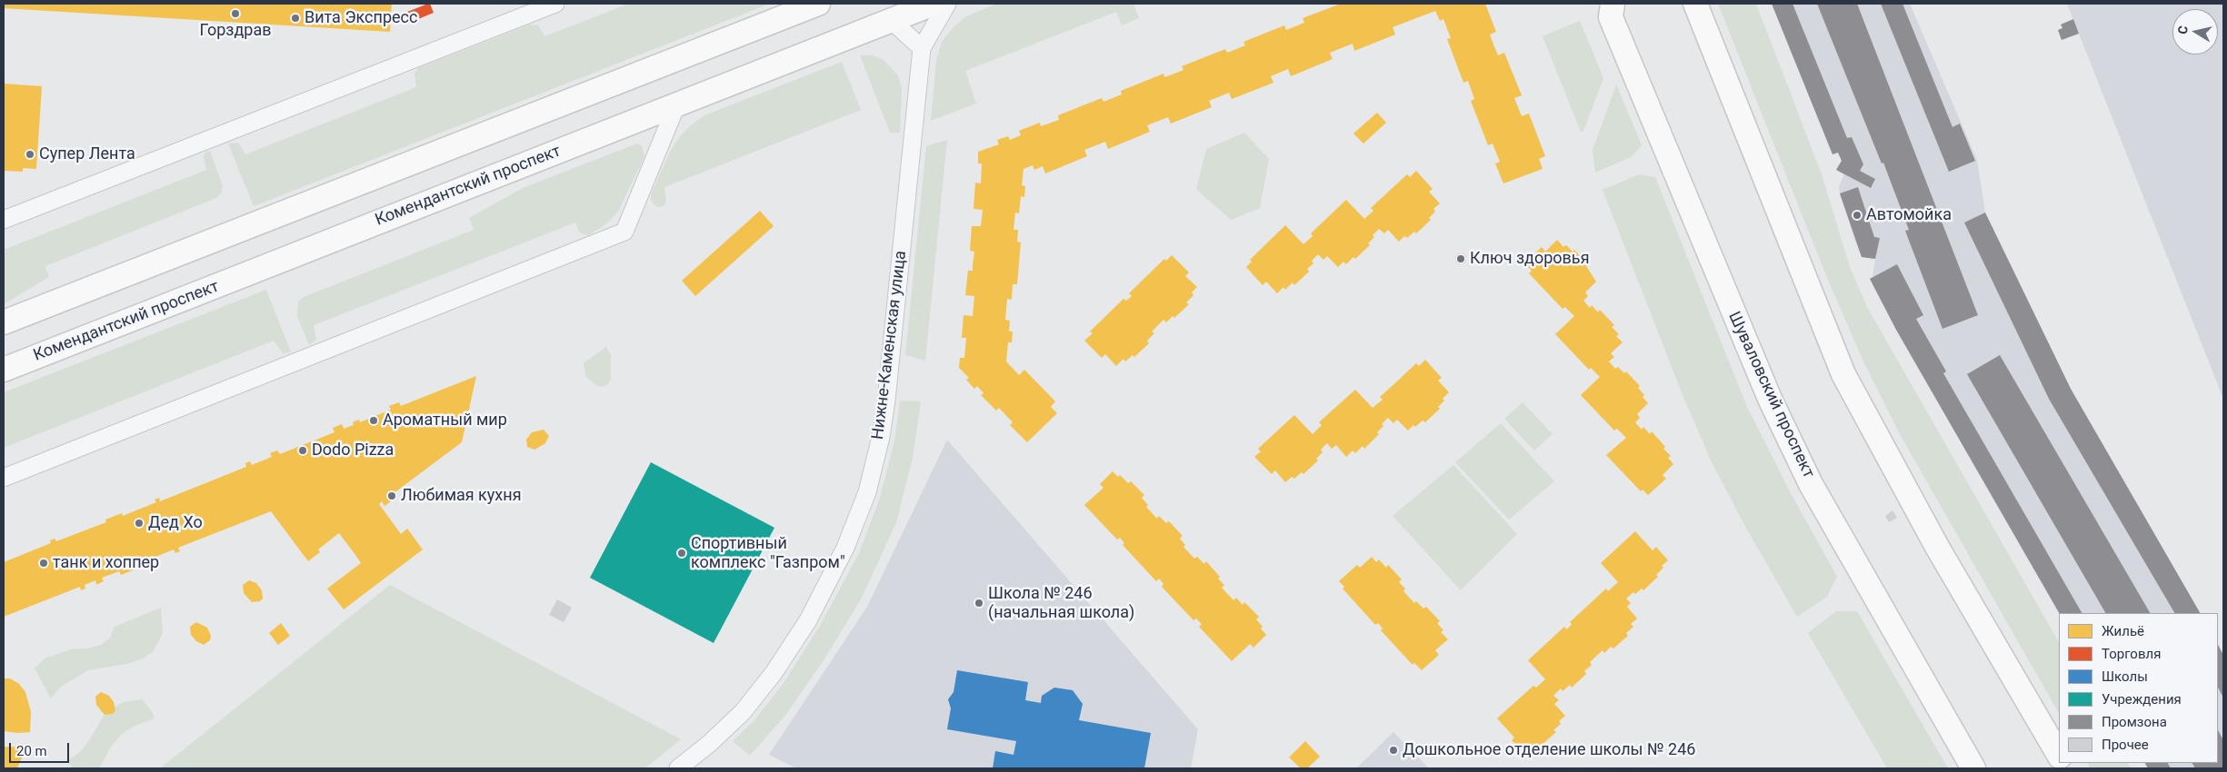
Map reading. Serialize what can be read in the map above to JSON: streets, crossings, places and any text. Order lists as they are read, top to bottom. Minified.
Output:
{"streets":{"main road":["Комендантский проспект","Шуваловский проспект"],"street":["Нижне-Каменская улица"]},"places":["Горздрав","Вита Экспресс","Супер Лента","Автомойка","Ключ здоровья","Ароматный мир","Dodo Pizza","Любимая кухня","Дед Хо","Спортивный комплекс \"Газпром\"","танк и хоппер","Школа № 246 (начальная школа)","Дошкольное отделение школы № 246"],"legend":["Жильё","Торговля","Школы","Учреждения","Промзона","Прочее"],"scale_bar":"20 m","north":"left"}
